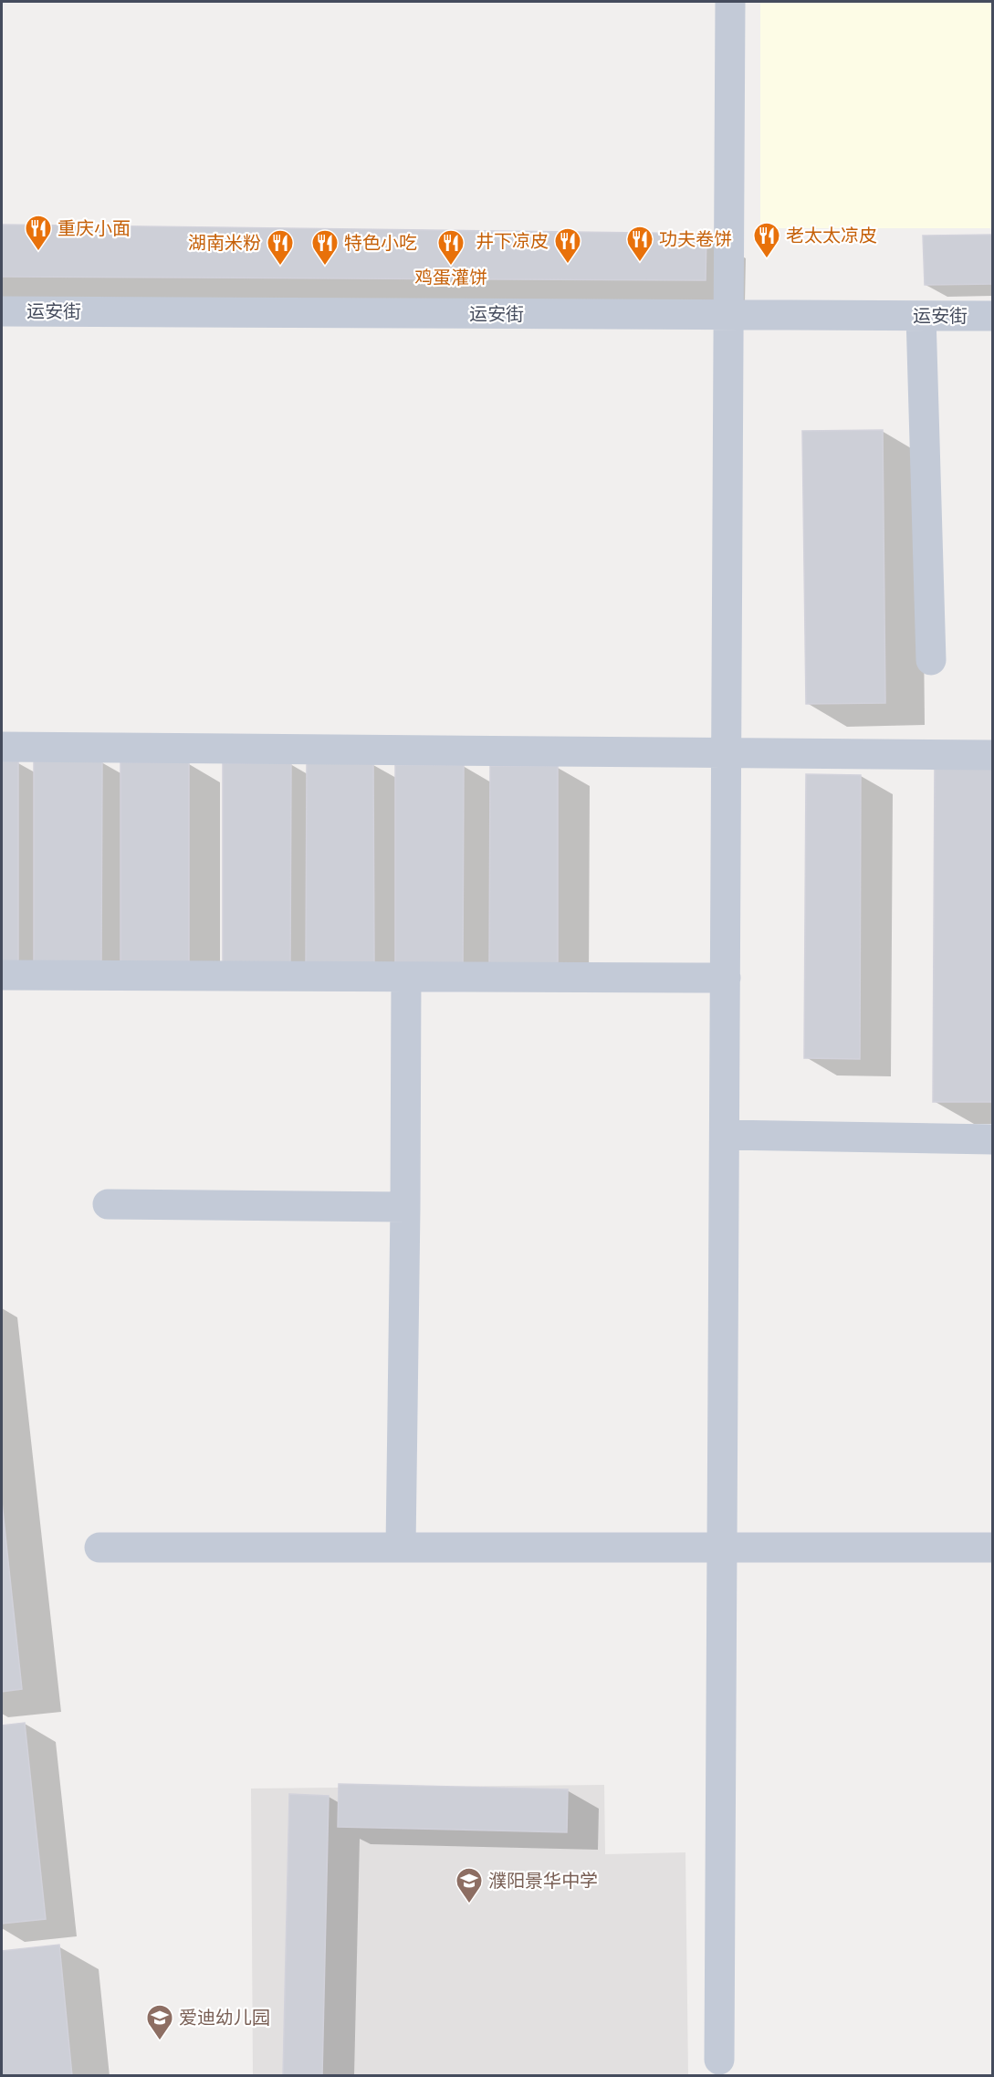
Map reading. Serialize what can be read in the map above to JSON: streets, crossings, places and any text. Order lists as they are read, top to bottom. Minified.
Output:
{"streets":{"street":["运安街"]},"places":{"restaurant":["重庆小面","老太太凉皮","功夫卷饼","井下凉皮","湖南米粉","特色小吃","鸡蛋灌饼"],"school or university":["濮阳景华中学","爱迪幼儿园"]}}
